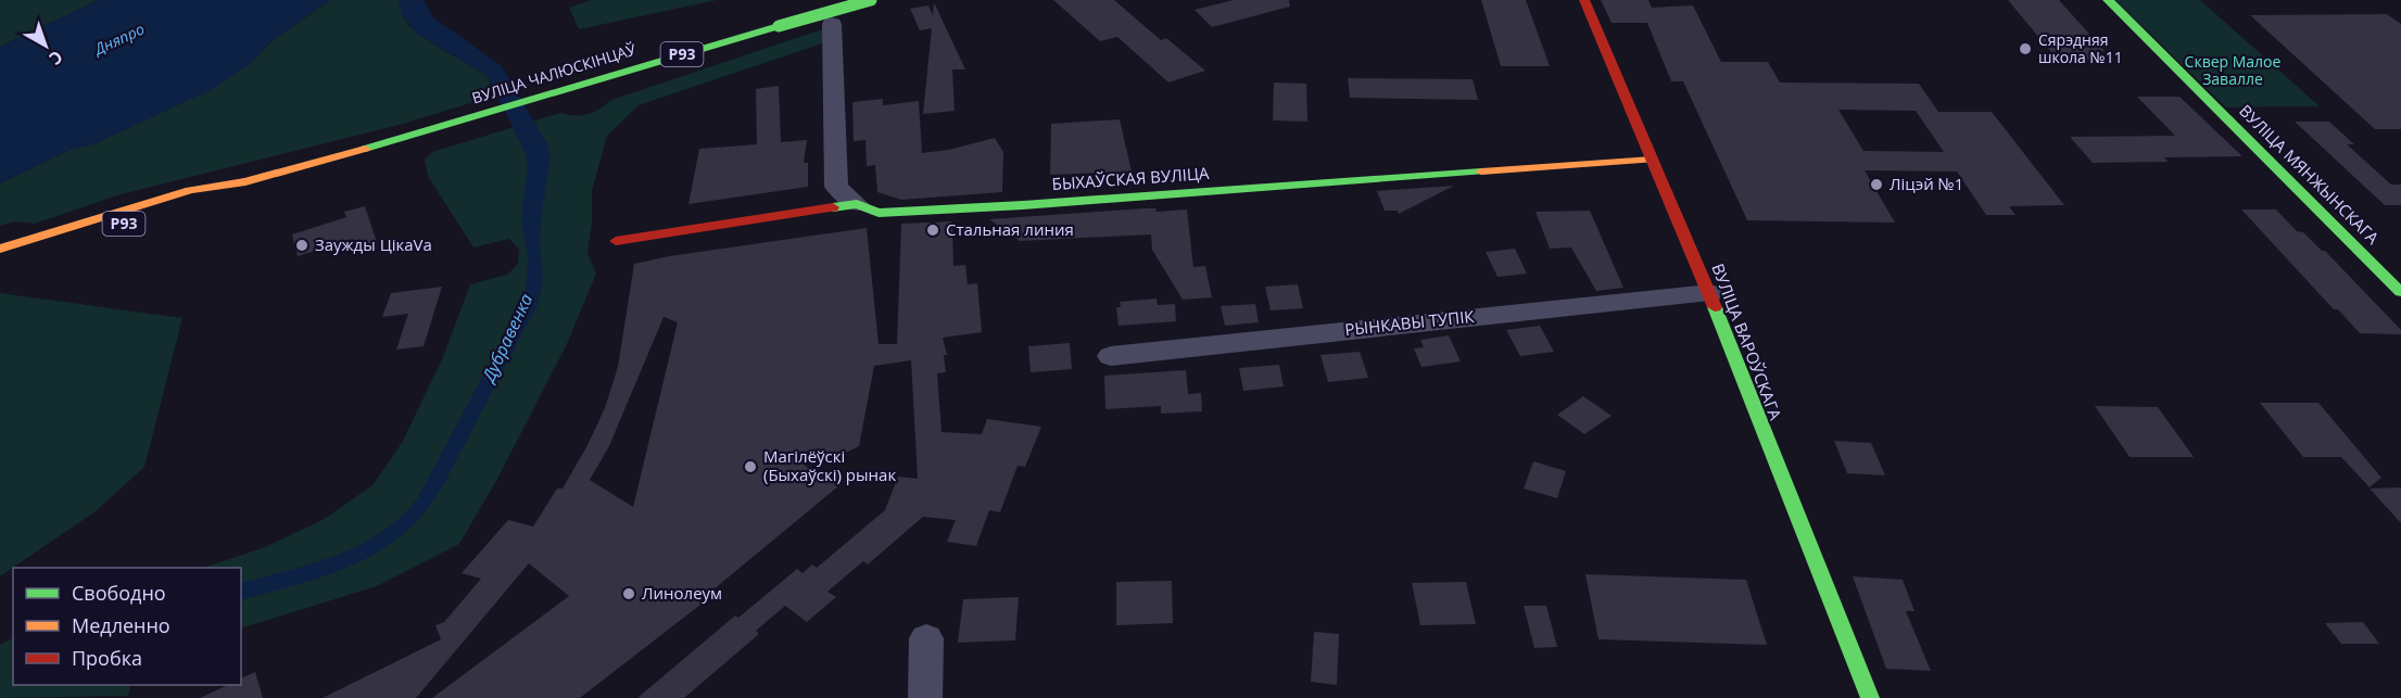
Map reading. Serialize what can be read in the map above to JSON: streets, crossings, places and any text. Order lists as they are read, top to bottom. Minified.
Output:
{"streets":{"street":["Р93","ВУЛІЦА ЧАЛЮСКІНЦАЎ","ВУЛІЦА МЯНЖЫНСКАГА","БЫХАЎСКАЯ ВУЛІЦА","РЫНКАВЫ ТУПІК","ВУЛІЦА ВАРОЎСКАГА"]},"crossings":[["БЫХАЎСКАЯ ВУЛІЦА","ВУЛІЦА ВАРОЎСКАГА"],["РЫНКАВЫ ТУПІК","ВУЛІЦА ВАРОЎСКАГА"]],"water":["Дняпро","Дубравенка"],"parks":["Сквер Малое Завалле"],"places":["Сярэдняя школа №11","Ліцэй №1","Стальная линия","Заужды ЦікаVа","Магілёўскі (Быхаўскі) рынак","Линолеум"],"legend":["Свободно","Медленно","Пробка"],"north":"bottom right"}
